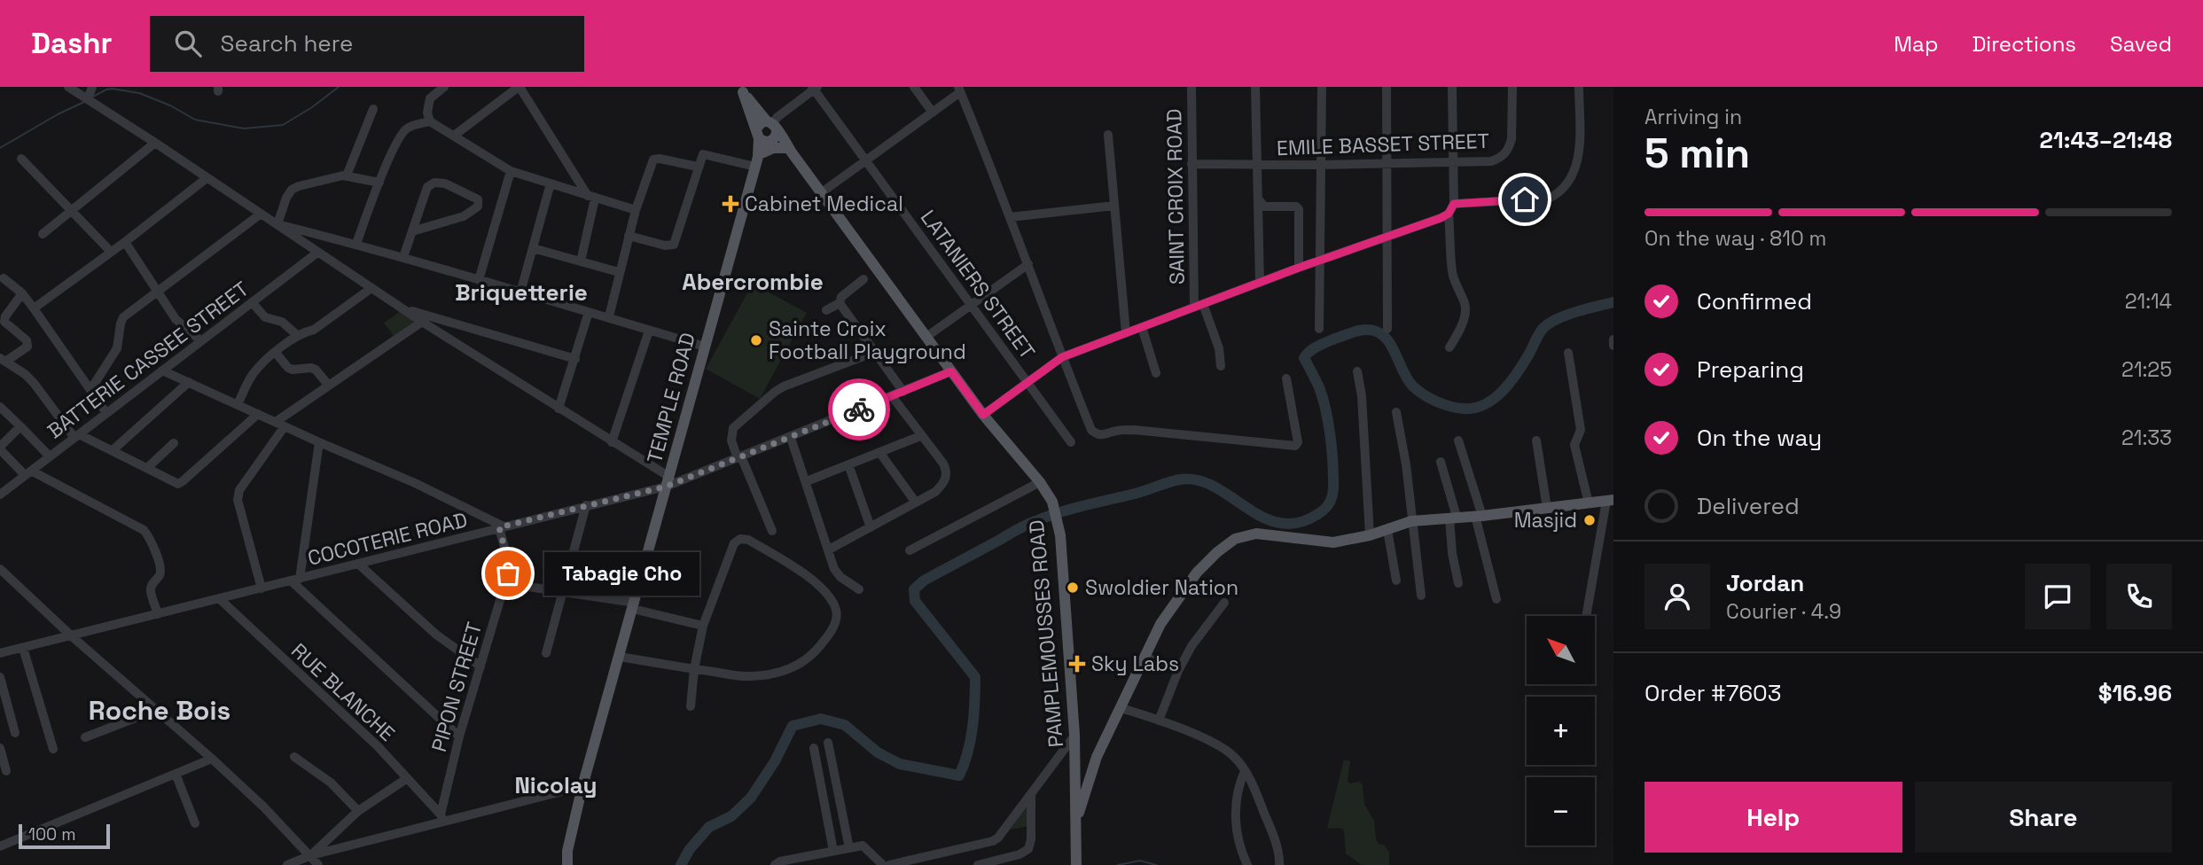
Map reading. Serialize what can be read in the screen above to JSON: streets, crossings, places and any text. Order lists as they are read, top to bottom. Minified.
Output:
{"streets":{"main road":["TEMPLE ROAD","PAMPLEMOUSSES ROAD"],"street":["EMILE BASSET STREET","SAINT CROIX ROAD","LATANIERS STREET","BATTERIE CASSEE STREET","COCOTERIE ROAD","PIPON STREET","RUE BLANCHE"]},"crossings":[["EMILE BASSET STREET","SAINT CROIX ROAD"],["TEMPLE ROAD","COCOTERIE ROAD"],["COCOTERIE ROAD","PAMPLEMOUSSES ROAD"],["COCOTERIE ROAD","PIPON STREET"],["COCOTERIE ROAD","RUE BLANCHE"],["PIPON STREET","RUE BLANCHE"]],"districts":["Abercrombie","Briquetterie","Roche Bois","Nicolay"],"places":{"health":["Cabinet Medical","Sky Labs"],"other":["Sainte Croix Football Playground","Masjid","Tabagie Cho","Swoldier Nation"]},"scale_bar":"100 m","north":"top left","page":{"header":"Dashr","search":"Search here","nav":["Map","Directions","Saved"],"heading":["5 min","Arriving in","21:43–21:48"],"panel":["Jordan","Courier · 4.9","Order #7603","$16.96"],"bar":"On the way · 810 m","list":[["Confirmed","21:14"],["Preparing","21:25"],["On the way","21:33"],"Delivered"],"bubble":"Tabagie Cho","map_buttons":["+","−"],"buttons":["Help","Share"],"scale":"100 m"}}
